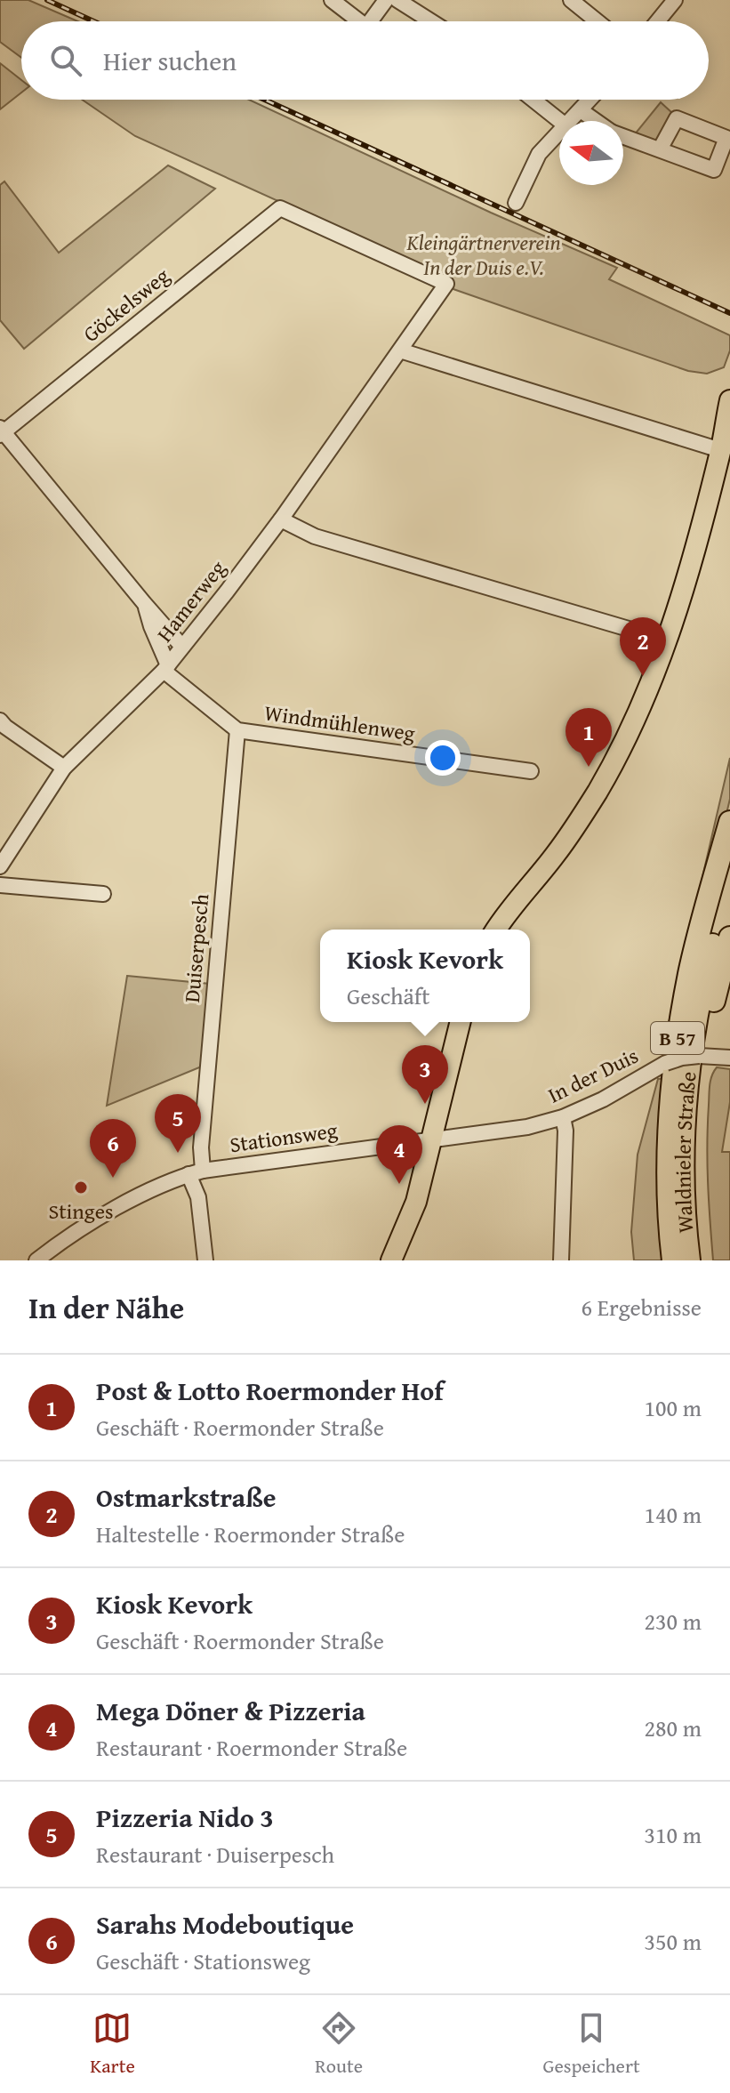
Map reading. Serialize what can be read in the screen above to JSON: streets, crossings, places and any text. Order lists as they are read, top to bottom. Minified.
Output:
{"streets":{"highway":["B 57","Waldnieler Straße"],"street":["Göckelsweg","Hamerweg","Windmühlenweg","Duiserpesch","In der Duis","Stationsweg"]},"crossings":[["Göckelsweg","Hamerweg"],["Göckelsweg","Windmühlenweg"],["Hamerweg","Windmühlenweg"],["Windmühlenweg","Duiserpesch"],["Duiserpesch","Stationsweg"],["In der Duis","Stationsweg"]],"parks":["Kleingärtnerverein In der Duis e.V."],"places":["Stinges"],"north":"left","page":{"search":"Hier suchen","pins":["2","1","3","5","6","4"],"popup":["Kiosk Kevork","Geschäft"],"heading":["In der Nähe","6 Ergebnisse"],"list":[{"mark":"1","name":"Post & Lotto Roermonder Hof","note":"Geschäft · Roermonder Straße","value":"100 m"},{"mark":"2","name":"Ostmarkstraße","note":"Haltestelle · Roermonder Straße","value":"140 m"},{"mark":"3","name":"Kiosk Kevork","note":"Geschäft · Roermonder Straße","value":"230 m"},{"mark":"4","name":"Mega Döner & Pizzeria","note":"Restaurant · Roermonder Straße","value":"280 m"},{"mark":"5","name":"Pizzeria Nido 3","note":"Restaurant · Duiserpesch","value":"310 m"},{"mark":"6","name":"Sarahs Modeboutique","note":"Geschäft · Stationsweg","value":"350 m"}],"nav":["Karte","Route","Gespeichert"]}}
